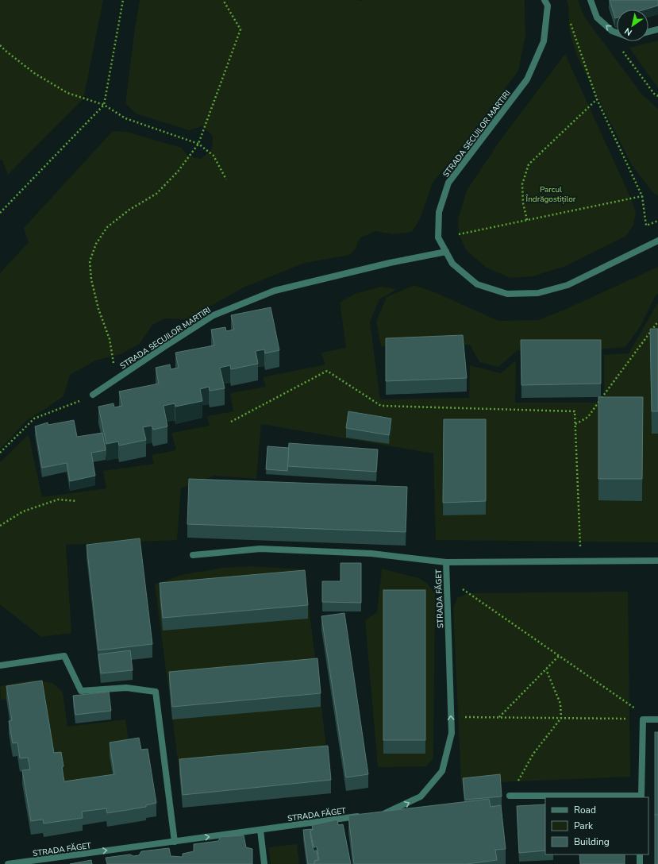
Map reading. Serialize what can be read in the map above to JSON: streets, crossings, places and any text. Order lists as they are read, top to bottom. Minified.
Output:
{"streets":{"street":["STRADA SECUILOR MARTIRI","STRADA FĂGET"]},"parks":["Parcul Îndrăgostiților"],"legend":["Road","Park","Building"],"north":"bottom left"}
